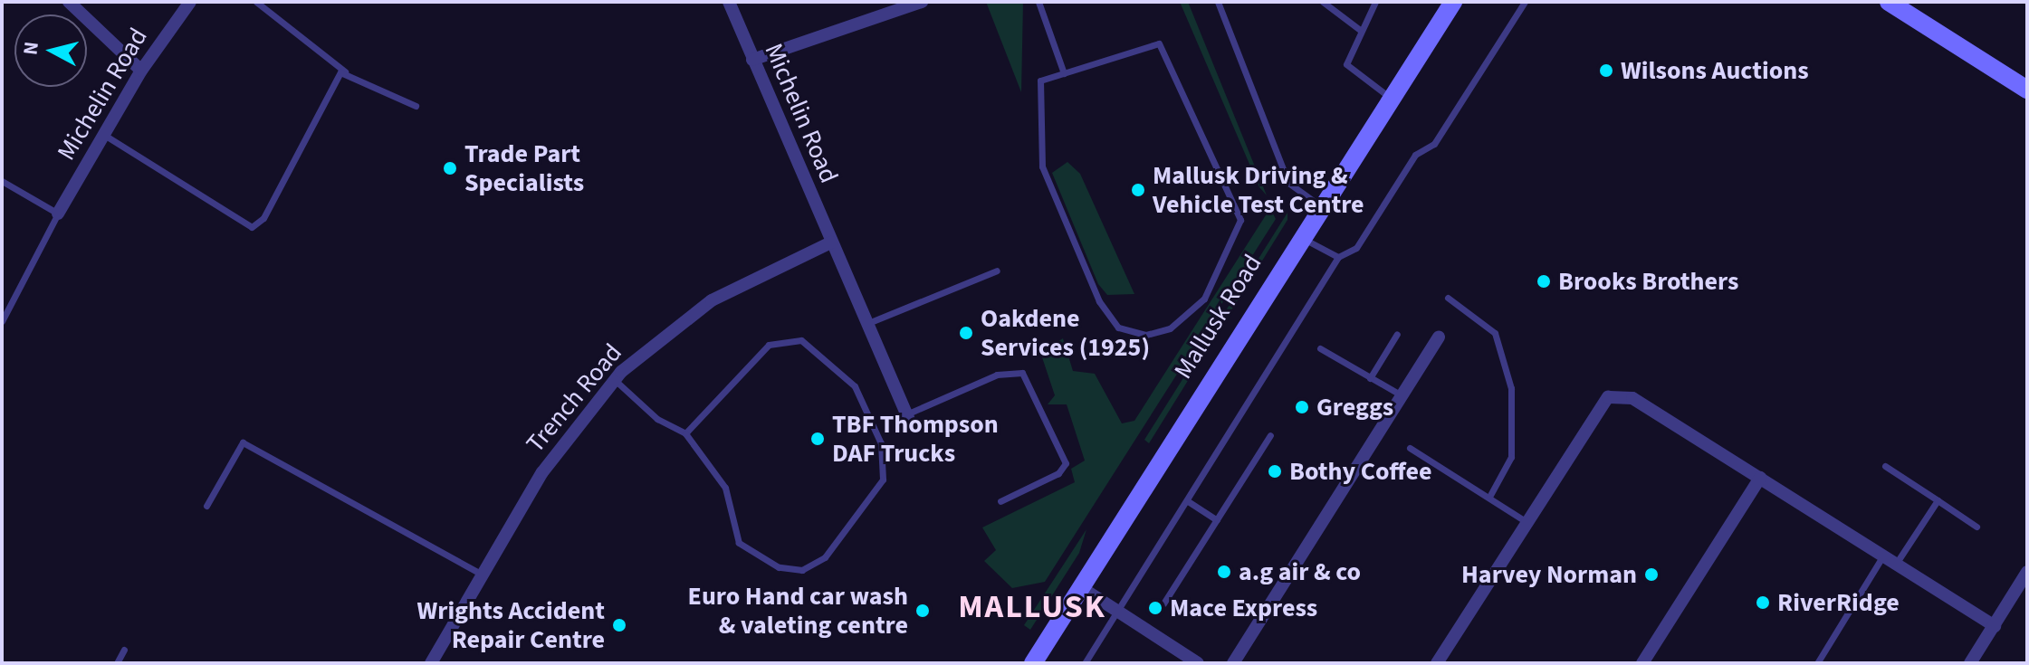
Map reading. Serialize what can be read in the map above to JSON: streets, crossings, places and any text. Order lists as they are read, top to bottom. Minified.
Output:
{"streets":{"main road":["Mallusk Road"],"street":["Michelin Road","Trench Road"]},"crossings":[["Michelin Road","Trench Road"]],"districts":["MALLUSK"],"places":["Wilsons Auctions","Trade Part Specialists","Mallusk Driving & Vehicle Test Centre","Brooks Brothers","Oakdene Services (1925)","Greggs","TBF Thompson DAF Trucks","Bothy Coffee","a.g air & co","Harvey Norman","RiverRidge","Mace Express","Euro Hand car wash & valeting centre","Wrights Accident Repair Centre"],"north":"left"}
